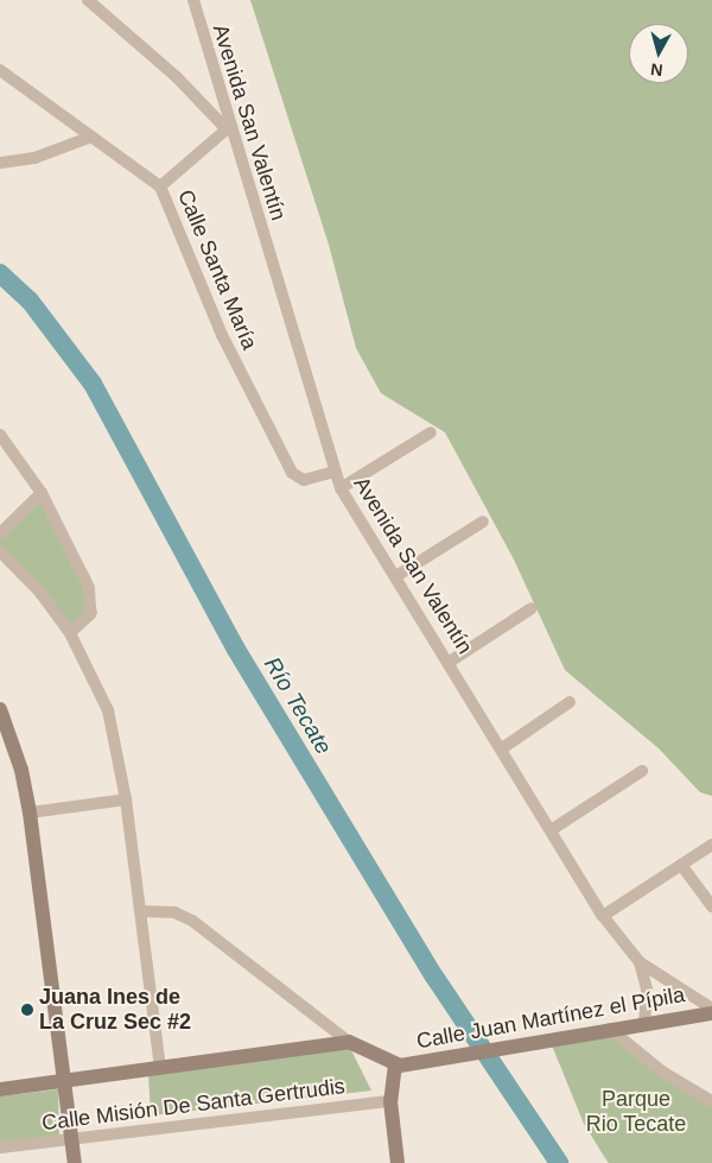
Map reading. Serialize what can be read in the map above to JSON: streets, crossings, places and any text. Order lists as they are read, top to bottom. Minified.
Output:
{"streets":{"main road":["Calle Juan Martínez el Pípila"],"street":["Avenida San Valentín","Calle Santa María","Calle Misión De Santa Gertrudis"]},"crossings":[["Avenida San Valentín","Calle Santa María"],["Avenida San Valentín","Calle Juan Martínez el Pípila"]],"water":["Río Tecate"],"parks":["Parque Rio Tecate"],"places":["Juana Ines de La Cruz Sec #2"],"north":"bottom"}
